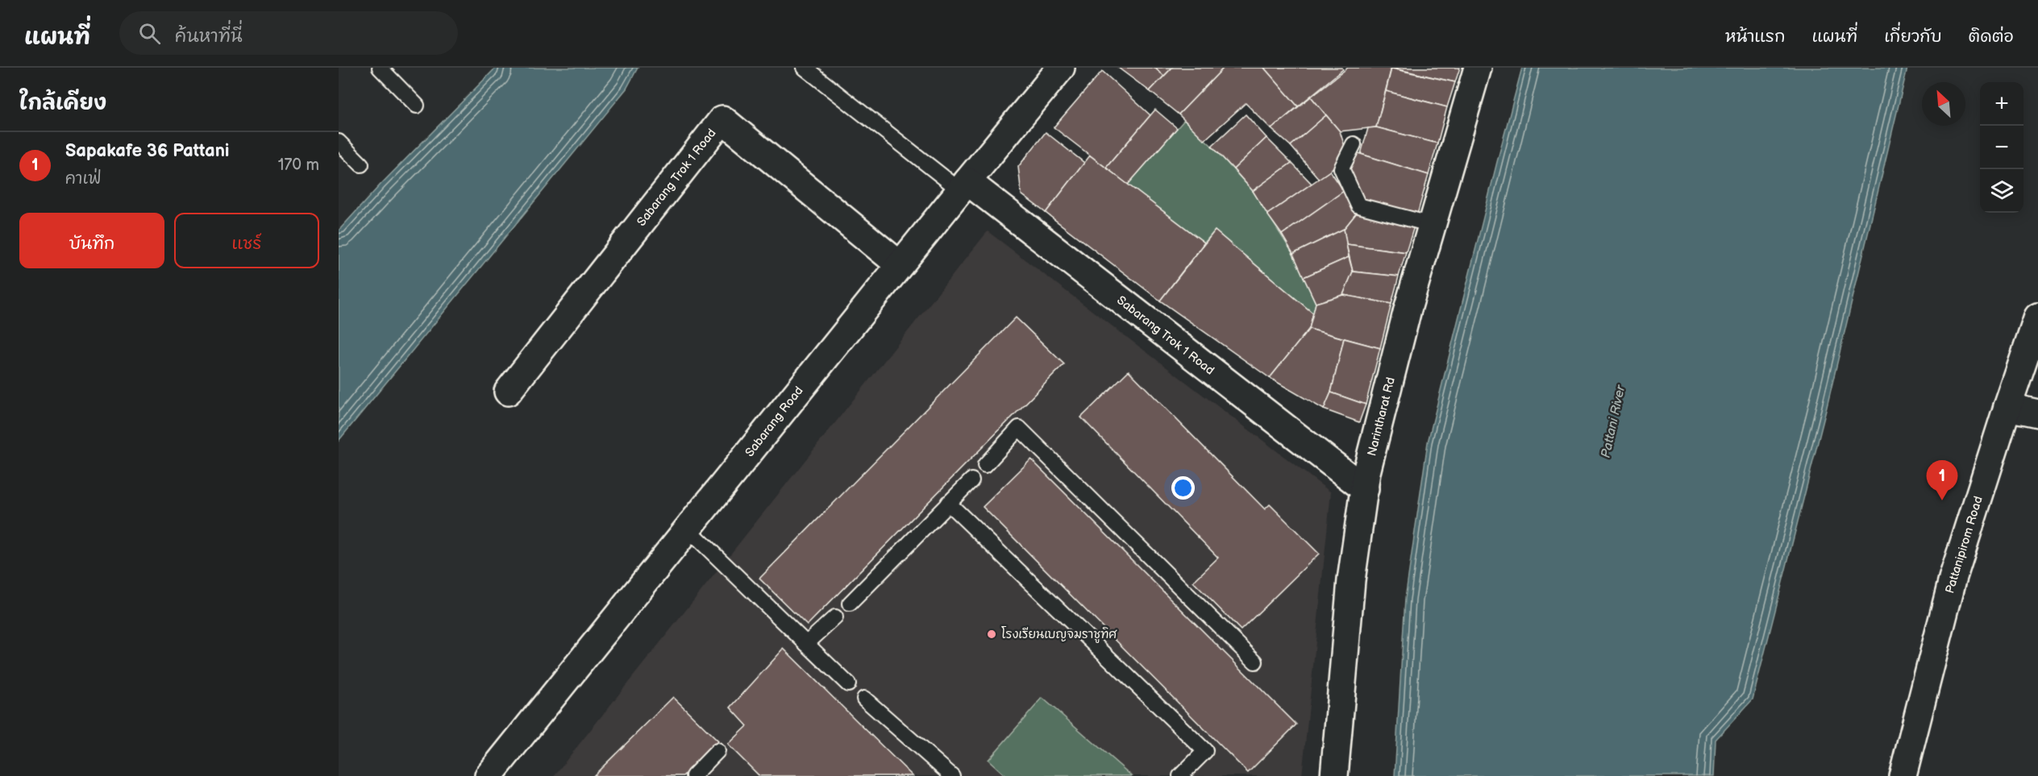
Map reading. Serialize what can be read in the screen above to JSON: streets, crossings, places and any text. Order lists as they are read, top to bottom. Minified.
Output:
{"streets":{"street":["Sabarang Trok 1 Road","Narintharat Rd","Sabarang Road","Pattanipirom Road"]},"crossings":[["Sabarang Trok 1 Road","Narintharat Rd"],["Sabarang Trok 1 Road","Sabarang Road"]],"water":["Pattani River"],"places":["โรงเรียนเบญจมราชูทิศ"],"north":"top left","page":{"header":"แผนที่","search":"ค้นหาที่นี่","nav":["หน้าแรก","แผนที่","เกี่ยวกับ","ติดต่อ"],"heading":"ใกล้เคียง","map_buttons":["+","−"],"list":[{"mark":"1","name":"Sapakafe 36 Pattani","note":"คาเฟ่","value":"170 m"}],"buttons":["บันทึก","แชร์"],"pins":"1"}}
